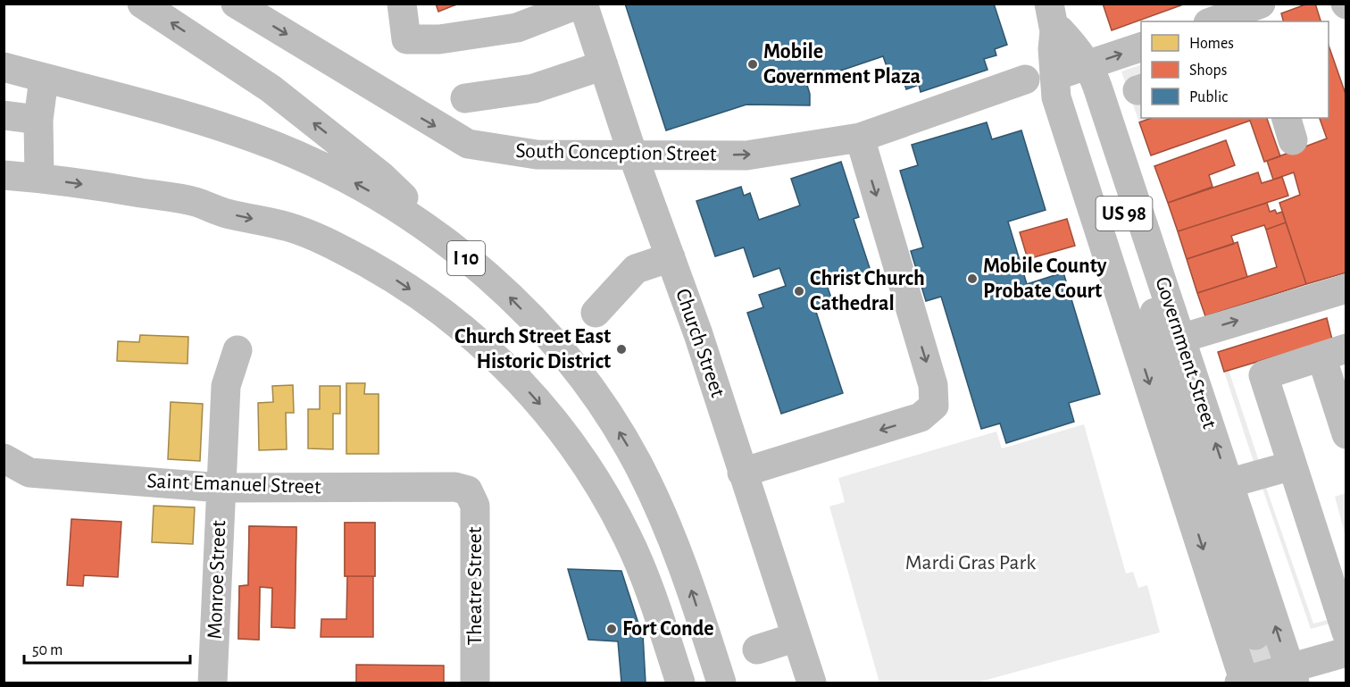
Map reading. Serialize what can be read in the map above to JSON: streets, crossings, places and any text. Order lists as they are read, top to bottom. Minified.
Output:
{"streets":{"main road":["South Conception Street","US 98","I 10","Church Street","Government Street","Saint Emanuel Street","Monroe Street","Theatre Street"]},"crossings":[["South Conception Street","Church Street"],["Saint Emanuel Street","Monroe Street"],["Saint Emanuel Street","Theatre Street"]],"parks":["Mardi Gras Park"],"places":["Mobile Government Plaza","Mobile County Probate Court","Christ Church Cathedral","Church Street East Historic District","Fort Conde"],"legend":["Homes","Shops","Public"],"scale_bar":"50 m"}
